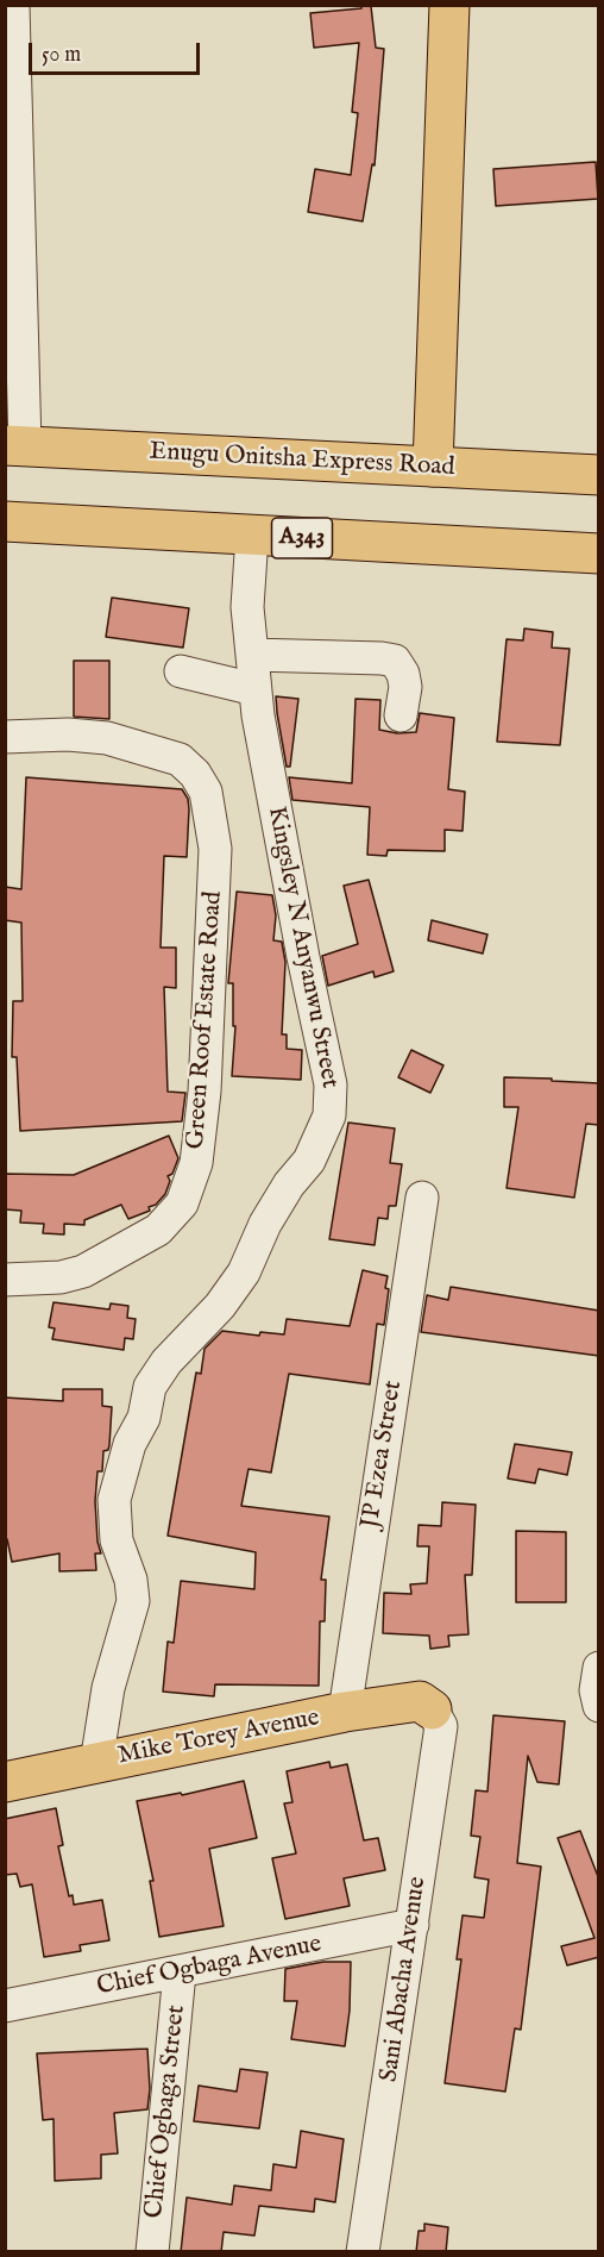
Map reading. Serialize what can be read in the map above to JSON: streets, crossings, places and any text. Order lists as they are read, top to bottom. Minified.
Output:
{"streets":{"main road":["Enugu Onitsha Express Road","A343","Mike Torey Avenue"],"street":["Kingsley N Anyanwu Street","Green Roof Estate Road","JP Ezea Street","Chief Ogbaga Avenue","Sani Abacha Avenue","Chief Ogbaga Street"]},"crossings":[["A343","Kingsley N Anyanwu Street"],["Kingsley N Anyanwu Street","Mike Torey Avenue"],["JP Ezea Street","Mike Torey Avenue"],["Mike Torey Avenue","Sani Abacha Avenue"],["Chief Ogbaga Avenue","Sani Abacha Avenue"],["Chief Ogbaga Avenue","Chief Ogbaga Street"]],"scale_bar":"50 m"}
